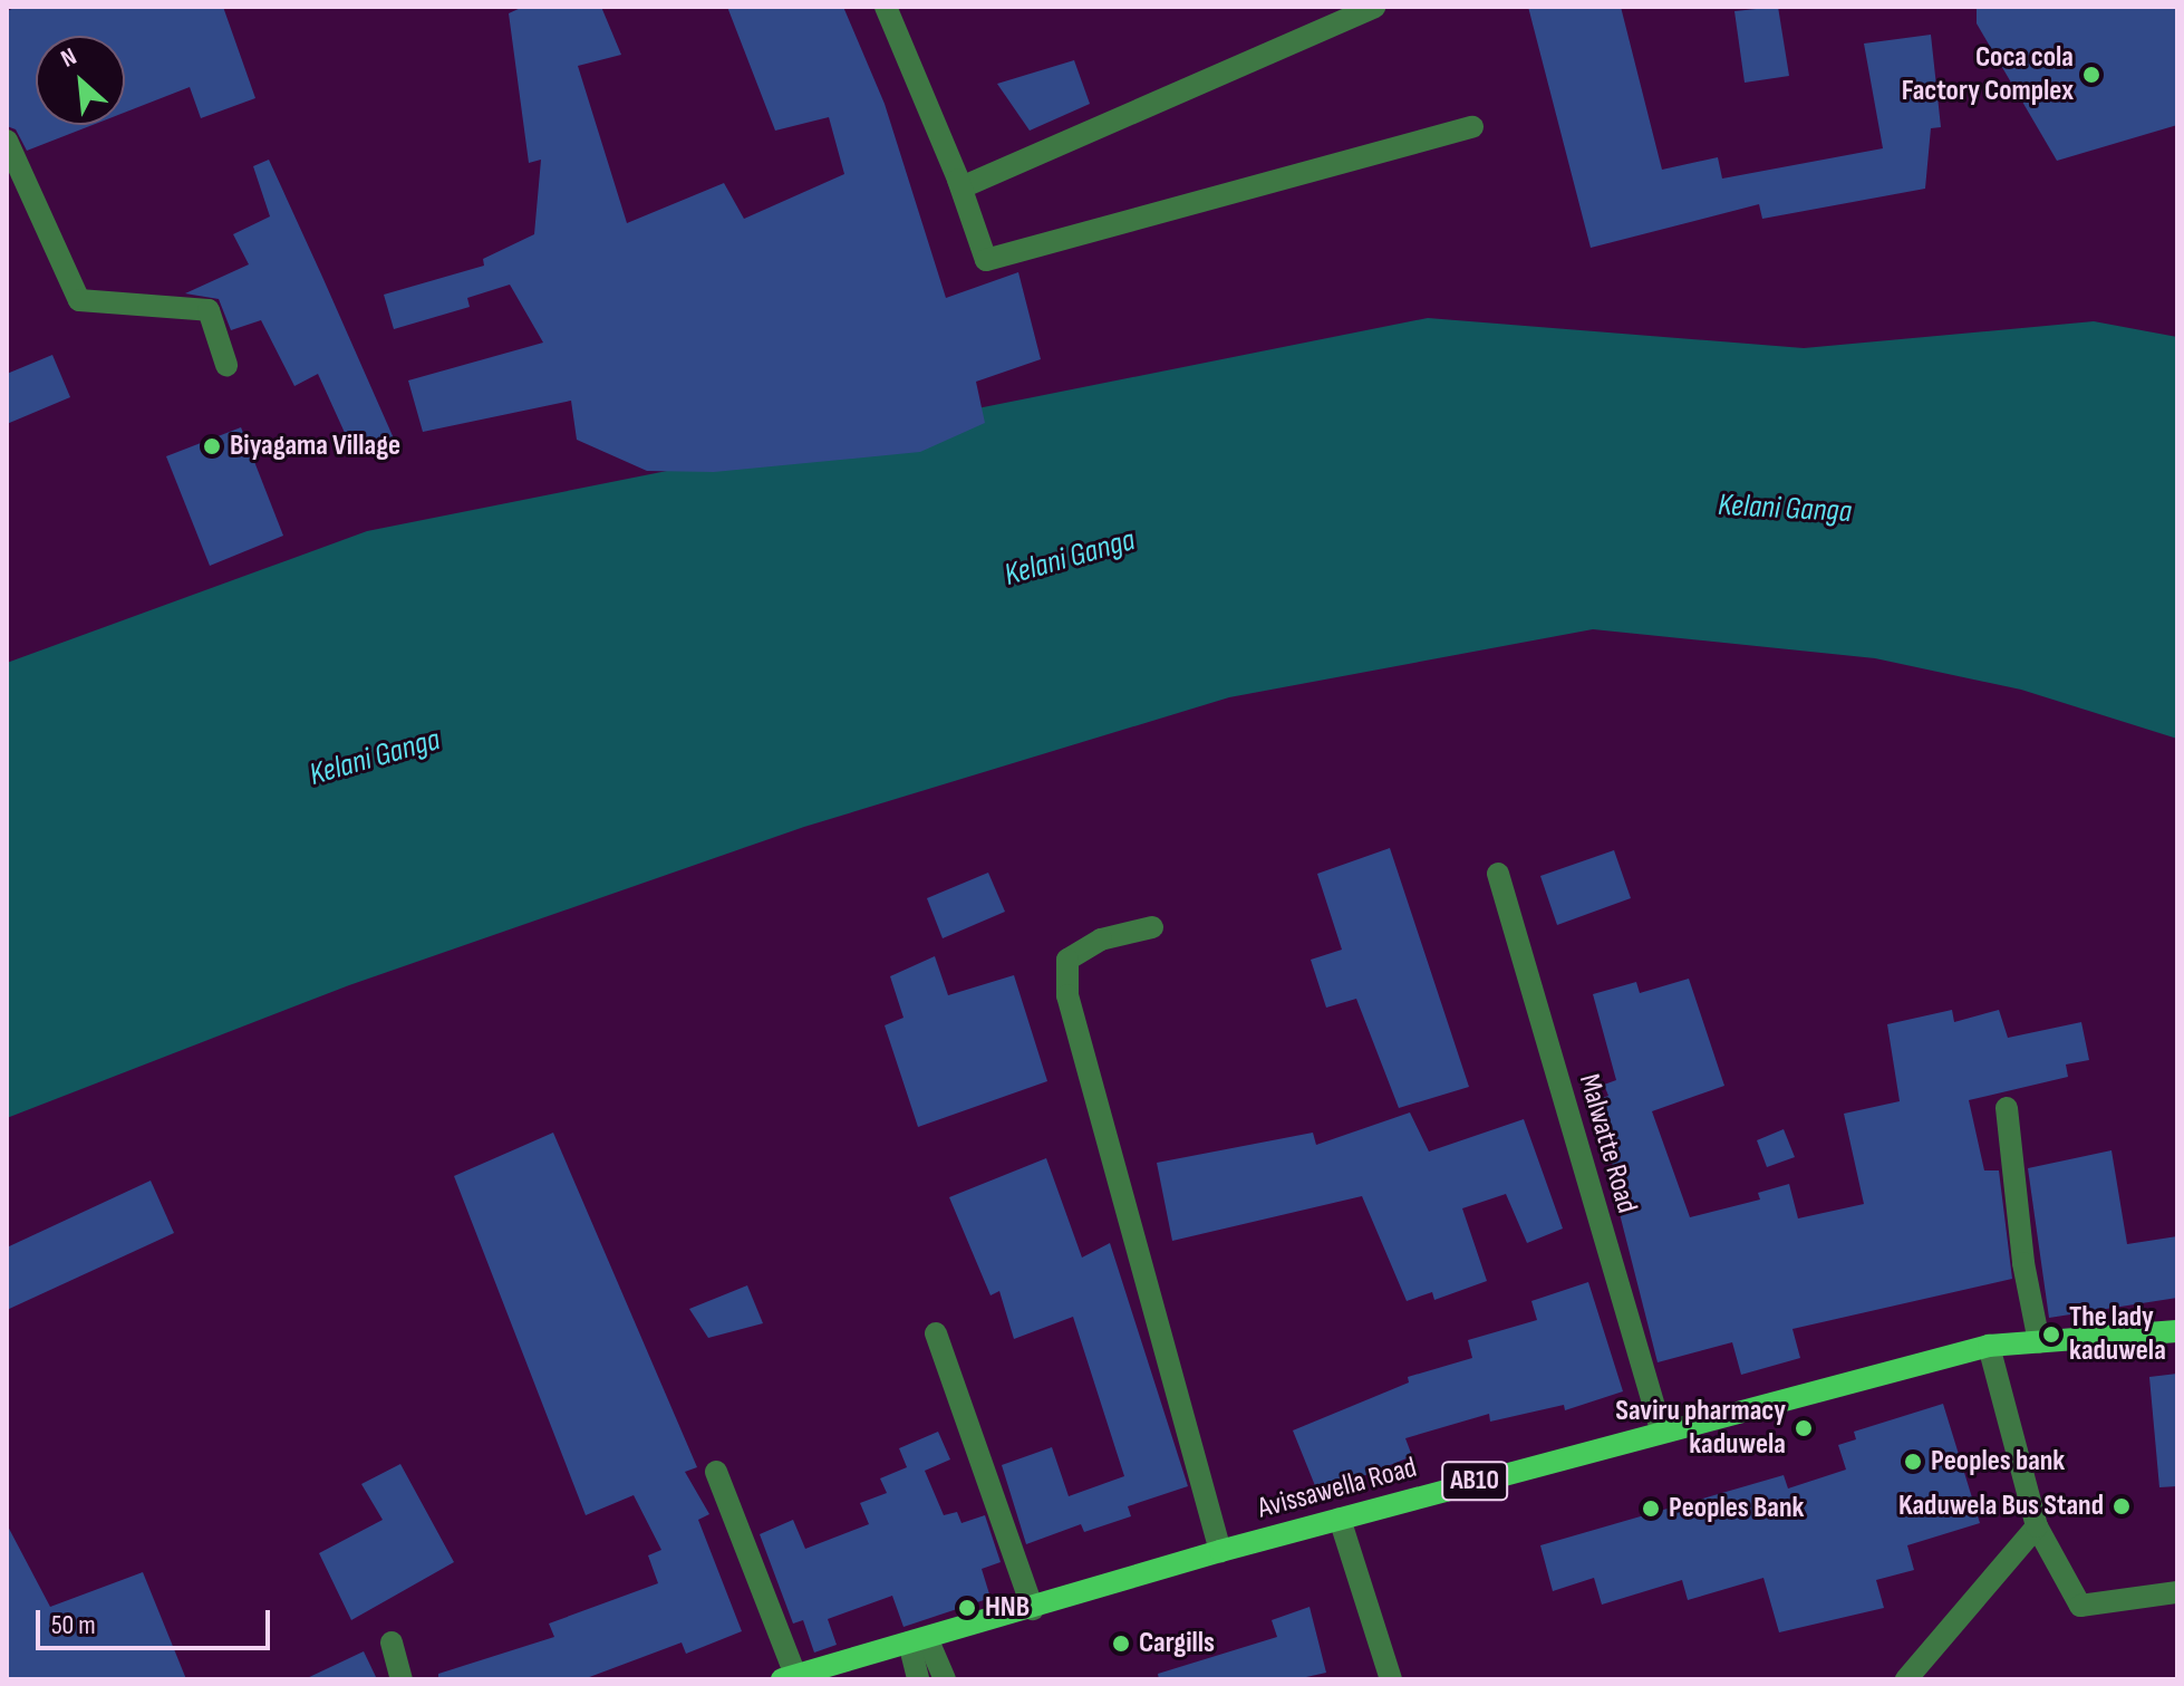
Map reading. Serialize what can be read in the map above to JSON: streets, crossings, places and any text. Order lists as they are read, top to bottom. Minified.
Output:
{"streets":{"main road":["AB10","Avissawella Road"],"street":["Malwatte Road"]},"crossings":[["Malwatte Road","Avissawella Road"]],"water":["Kelani Ganga"],"places":["Coca cola Factory Complex","Biyagama Village","The lady kaduwela","Saviru pharmacy kaduwela","Peoples bank","Kaduwela Bus Stand","Peoples Bank","HNB","Cargills"],"scale_bar":"50 m","north":"top left"}
